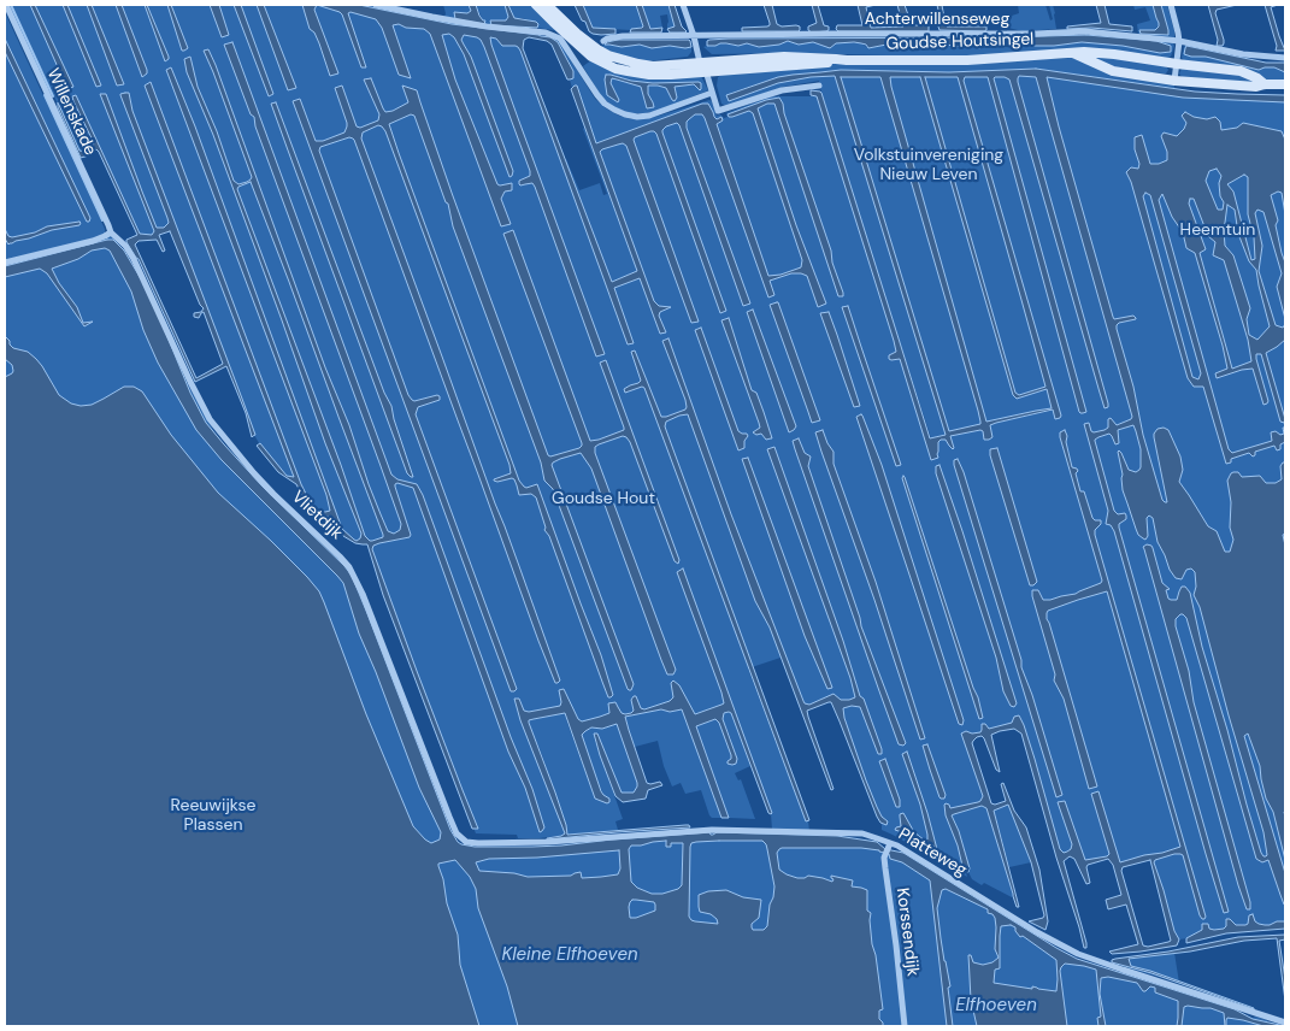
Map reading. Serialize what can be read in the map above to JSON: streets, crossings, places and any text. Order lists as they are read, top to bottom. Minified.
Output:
{"streets":{"main road":["Goudse Houtsingel"],"street":["Achterwillenseweg","Willenskade","Vlietdijk","Platteweg","Korssendijk"]},"crossings":[["Willenskade","Vlietdijk"],["Vlietdijk","Platteweg"],["Platteweg","Korssendijk"]],"water":["Kleine Elfhoeven","Elfhoeven"],"parks":["Volkstuinvereniging Nieuw Leven","Heemtuin","Goudse Hout","Reeuwijkse Plassen"]}
